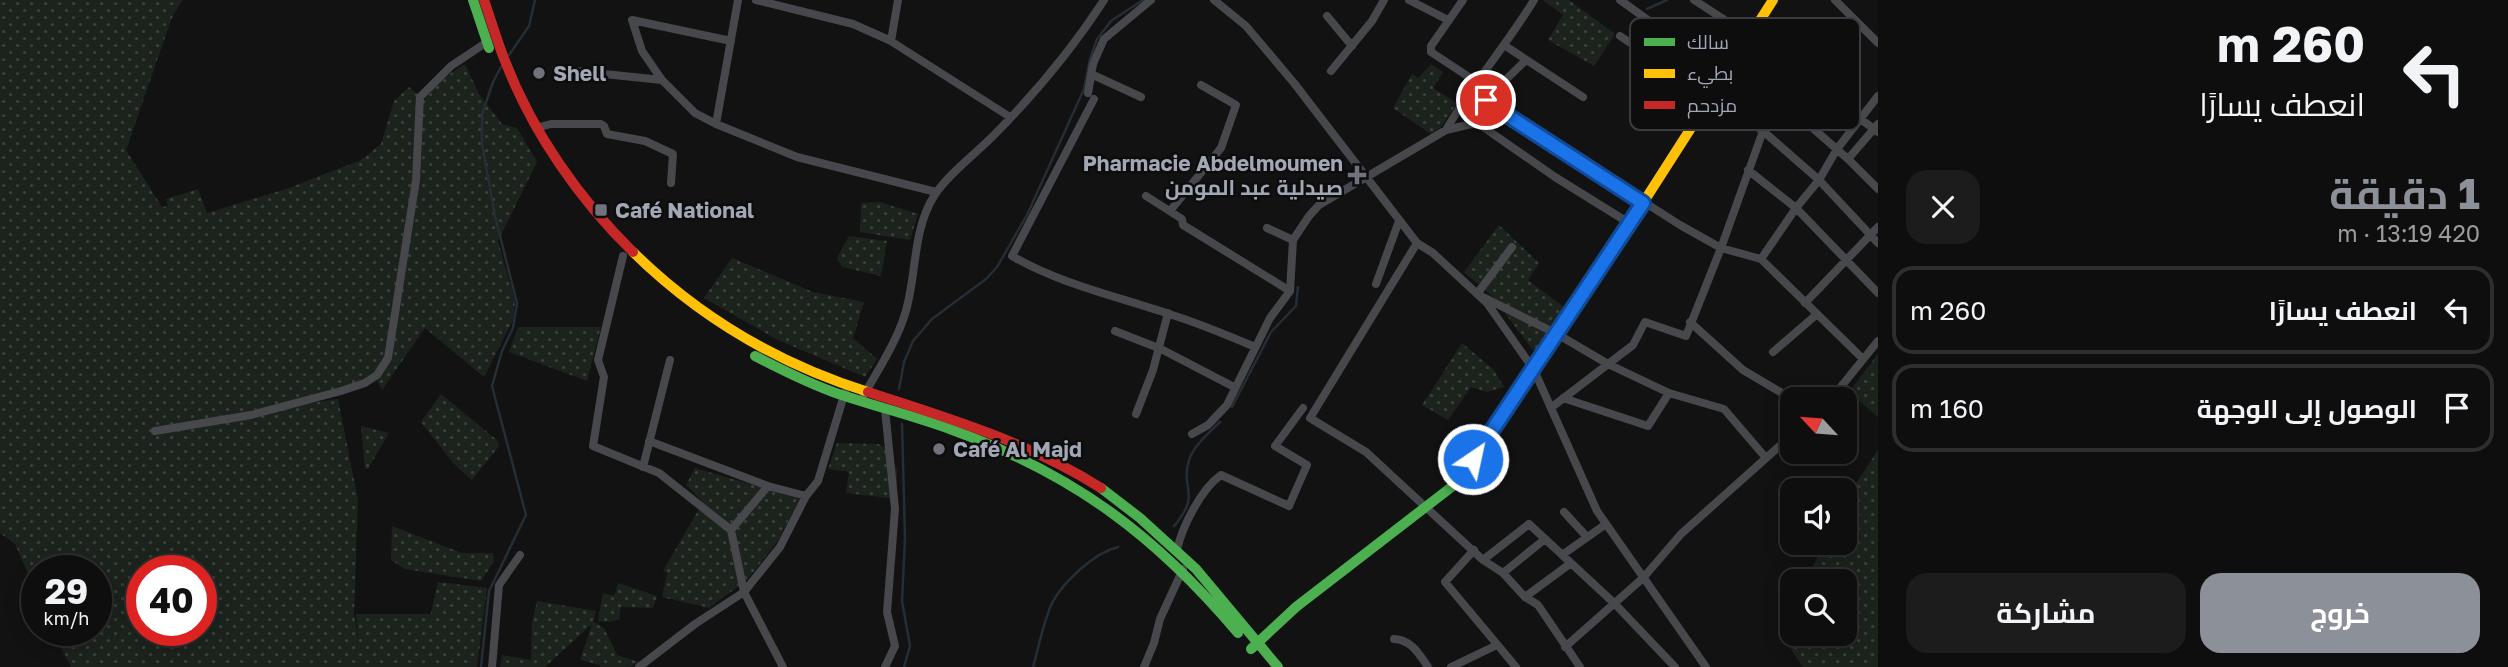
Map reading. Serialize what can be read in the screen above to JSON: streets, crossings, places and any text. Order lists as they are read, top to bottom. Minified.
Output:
{"places":{"other":["Shell","Café Al Majd"],"health":["Pharmacie Abdelmoumen صيدلية عبد المومن"],"transit":["Café National"]},"legend":["سالك","بطيء","مزدحم"],"north":"top left","page":{"turn":["260 m","انعطف يسارًا"],"heading":["1 دقيقة","420 m · 13:19"],"list":[{"name":"انعطف يسارًا","value":"260 m"},{"name":"الوصول إلى الوجهة","value":"160 m"}],"speed":"29 km/h","limit":"40","buttons":["خروج","مشاركة"]}}
